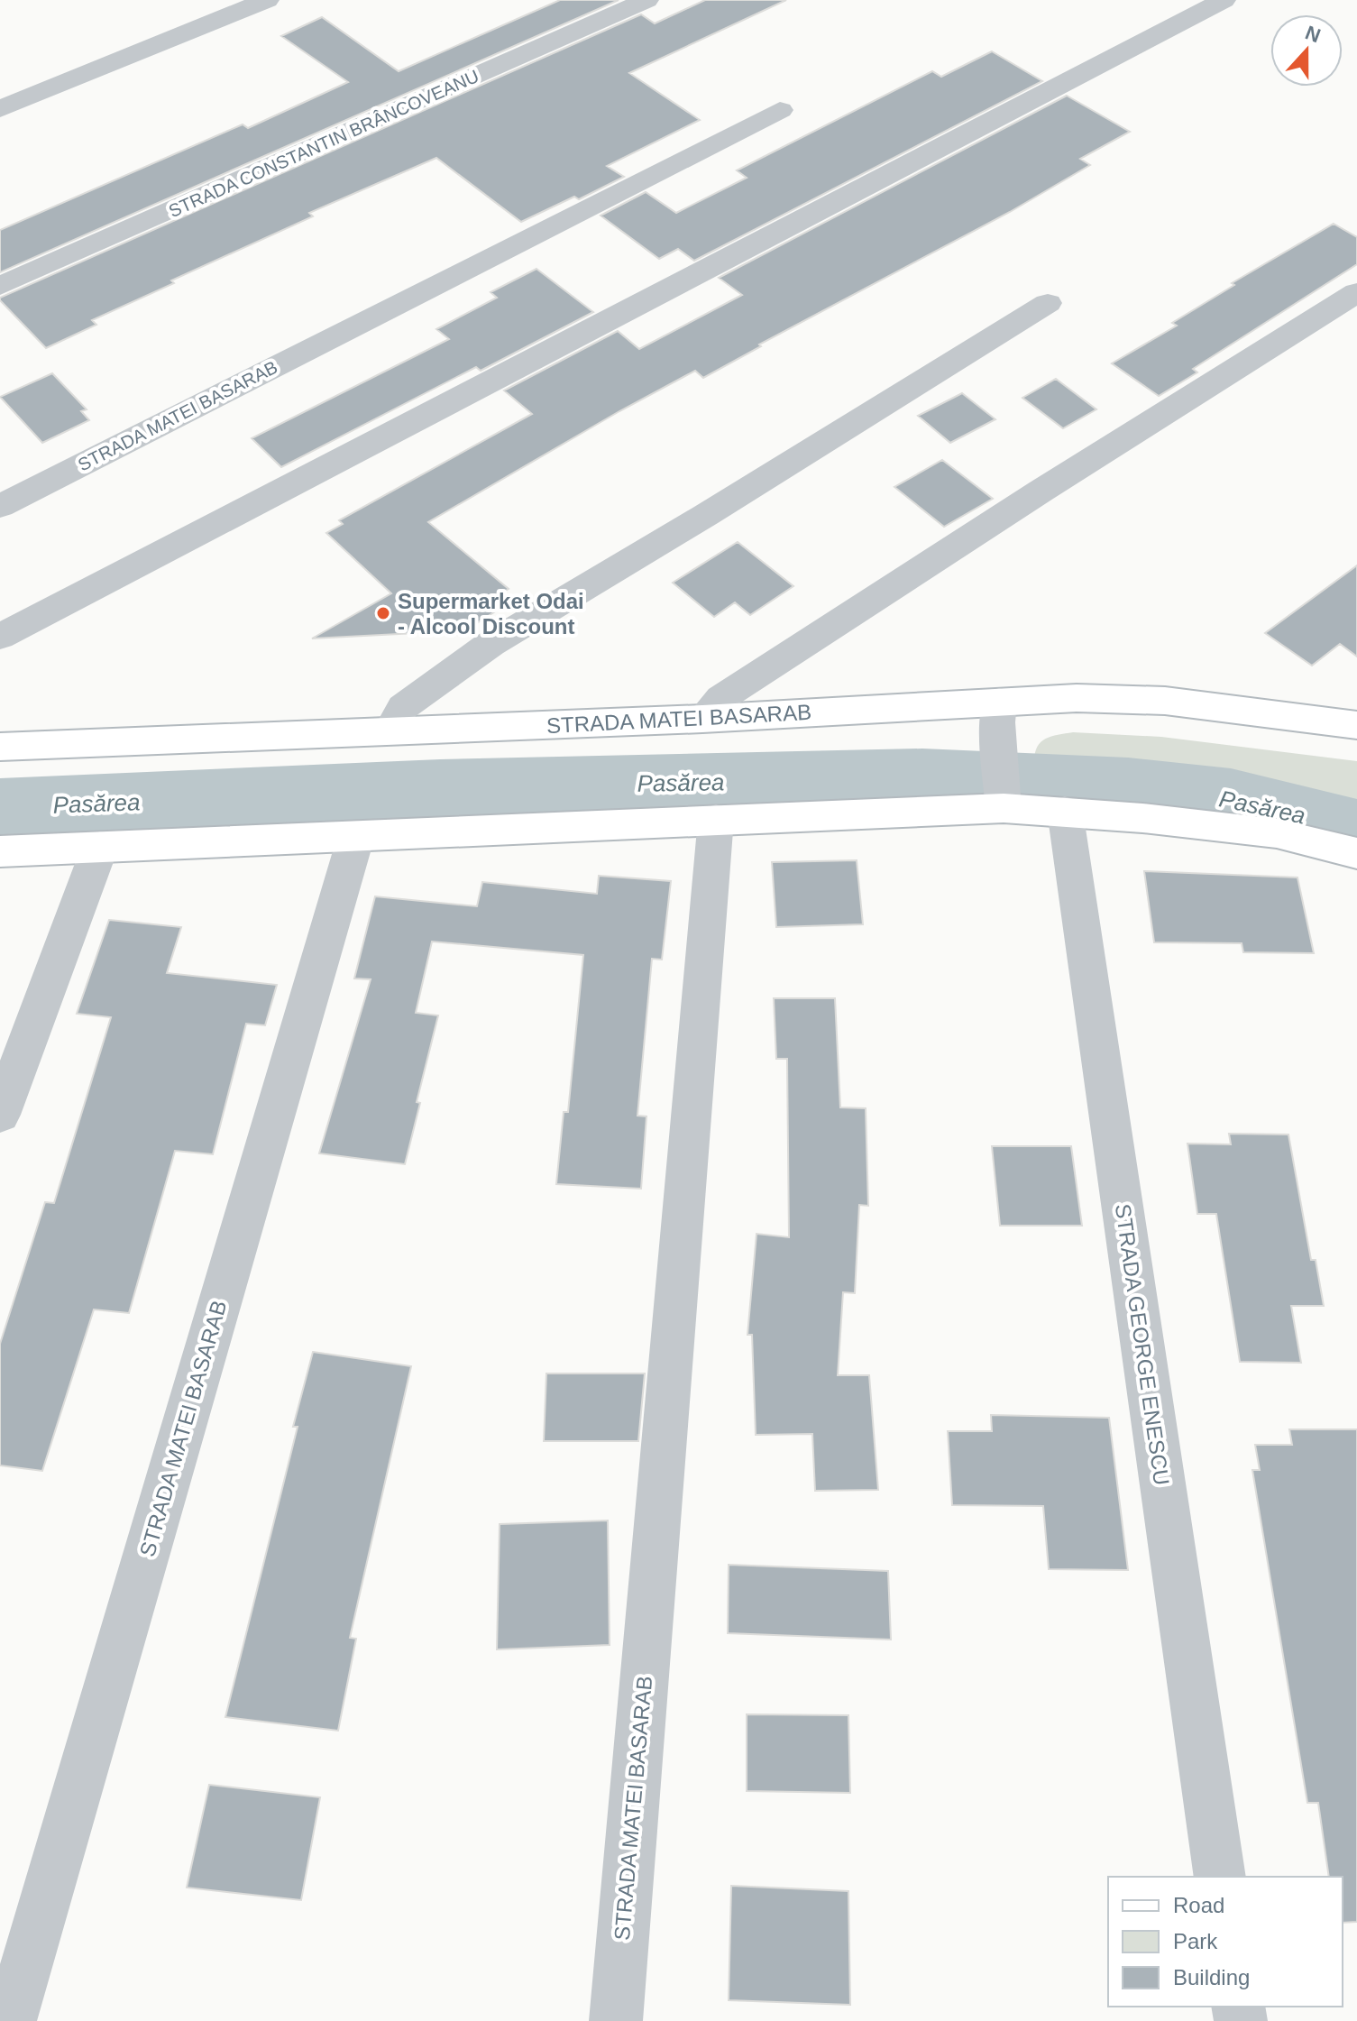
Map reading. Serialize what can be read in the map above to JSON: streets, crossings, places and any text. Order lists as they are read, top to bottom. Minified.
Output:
{"streets":{"street":["STRADA CONSTANTIN BRÂNCOVEANU","STRADA MATEI BASARAB","STRADA GEORGE ENESCU"]},"water":["Pasărea"],"places":["Supermarket Odai - Alcool Discount"],"legend":["Road","Park","Building"],"north":"top"}
